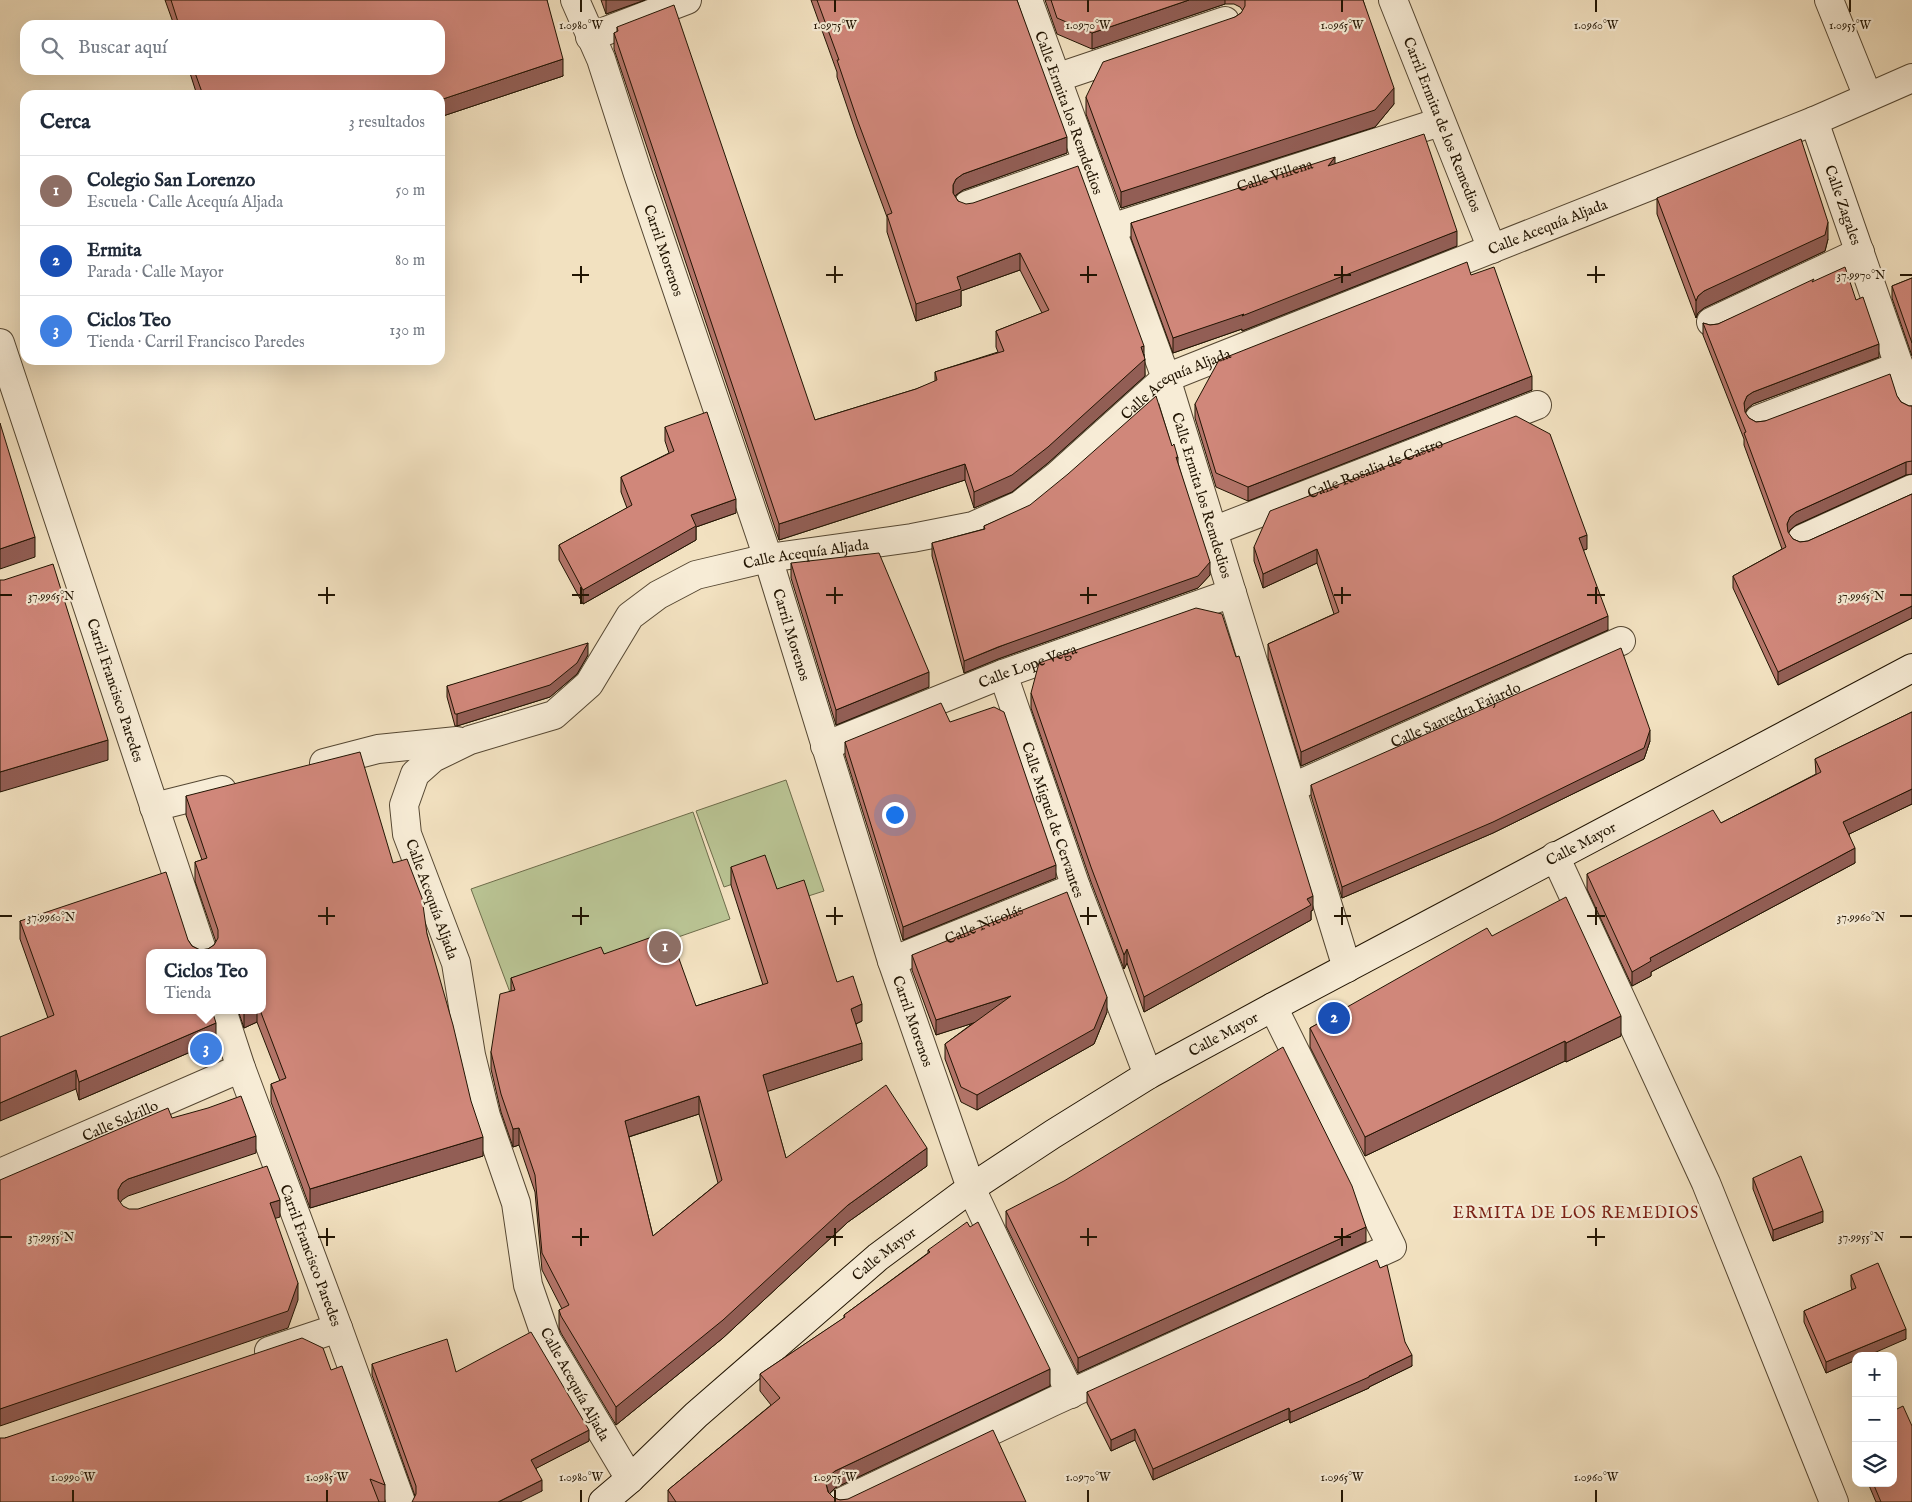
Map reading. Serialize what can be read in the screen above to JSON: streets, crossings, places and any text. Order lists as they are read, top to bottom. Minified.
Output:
{"streets":{"street":["Calle Ermita los Remdedios","Carril Ermita de los Remedios","Calle Villena","Calle Zagales","Calle Acequía Aljada","Carril Morenos","Calle Rosalia de Castro","Calle Lope Vega","Carril Francisco Paredes","Calle Saavedra Fajardo","Calle Miguel de Cervantes","Calle Mayor","Calle Nicolás","Calle Salzillo"]},"crossings":[["Calle Ermita los Remdedios","Calle Villena"],["Calle Ermita los Remdedios","Calle Acequía Aljada"],["Calle Ermita los Remdedios","Calle Rosalia de Castro"],["Calle Ermita los Remdedios","Calle Lope Vega"],["Calle Ermita los Remdedios","Calle Saavedra Fajardo"],["Calle Ermita los Remdedios","Calle Mayor"],["Carril Ermita de los Remedios","Calle Villena"],["Carril Ermita de los Remedios","Calle Acequía Aljada"],["Calle Zagales","Calle Acequía Aljada"],["Calle Acequía Aljada","Carril Morenos"],["Calle Acequía Aljada","Calle Mayor"],["Carril Morenos","Calle Lope Vega"],["Carril Morenos","Calle Mayor"],["Carril Morenos","Calle Nicolás"],["Calle Lope Vega","Calle Miguel de Cervantes"],["Carril Francisco Paredes","Calle Salzillo"],["Calle Miguel de Cervantes","Calle Mayor"],["Calle Miguel de Cervantes","Calle Nicolás"]],"districts":["ERMITA DE LOS REMEDIOS"],"page":{"search":"Buscar aquí","heading":["Cerca","3 resultados"],"list":[{"mark":"1","name":"Colegio San Lorenzo","note":"Escuela · Calle Acequía Aljada","value":"50 m"},{"mark":"2","name":"Ermita","note":"Parada · Calle Mayor","value":"80 m"},{"mark":"3","name":"Ciclos Teo","note":"Tienda · Carril Francisco Paredes","value":"130 m"}],"pins":["1","2","3"],"popup":["Ciclos Teo","Tienda"],"map_buttons":["+","−"]},"coordinates":["1.0980°W","1.0975°W","1.0970°W","1.0965°W","1.0960°W","1.0955°W","37.9970°N","37.9965°N","37.9960°N","37.9955°N","1.0990°W","1.0985°W"]}
